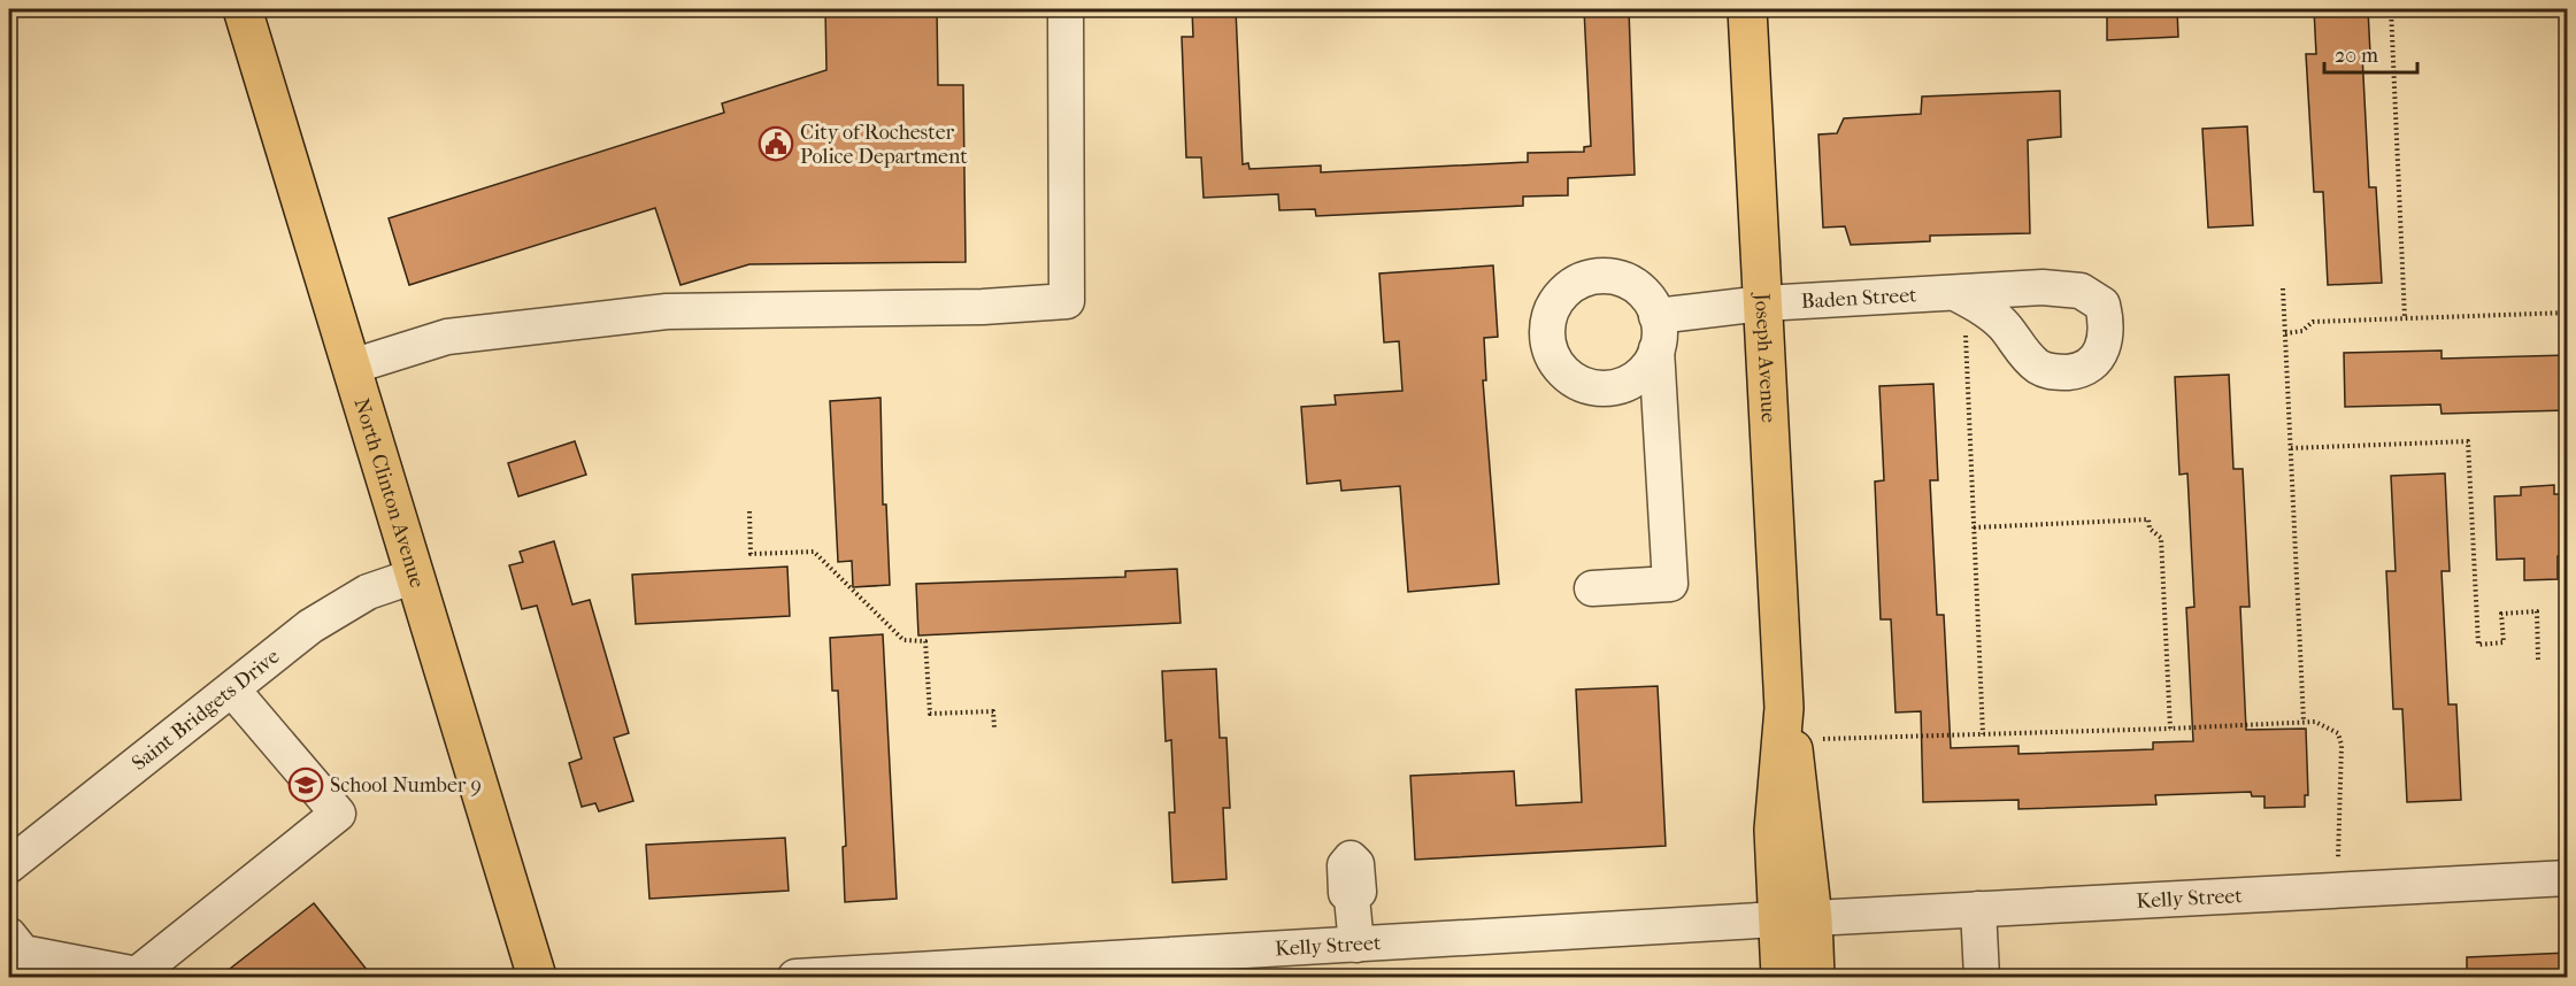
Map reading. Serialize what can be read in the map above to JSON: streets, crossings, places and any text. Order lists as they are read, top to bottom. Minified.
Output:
{"streets":{"main road":["Joseph Avenue","North Clinton Avenue"],"street":["Baden Street","Saint Bridgets Drive","Kelly Street"]},"crossings":[["Baden Street","Joseph Avenue"],["Joseph Avenue","Kelly Street"],["North Clinton Avenue","Saint Bridgets Drive"]],"places":{"public building":["City of Rochester Police Department"],"school or university":["School Number 9"]},"scale_bar":"20 m"}
